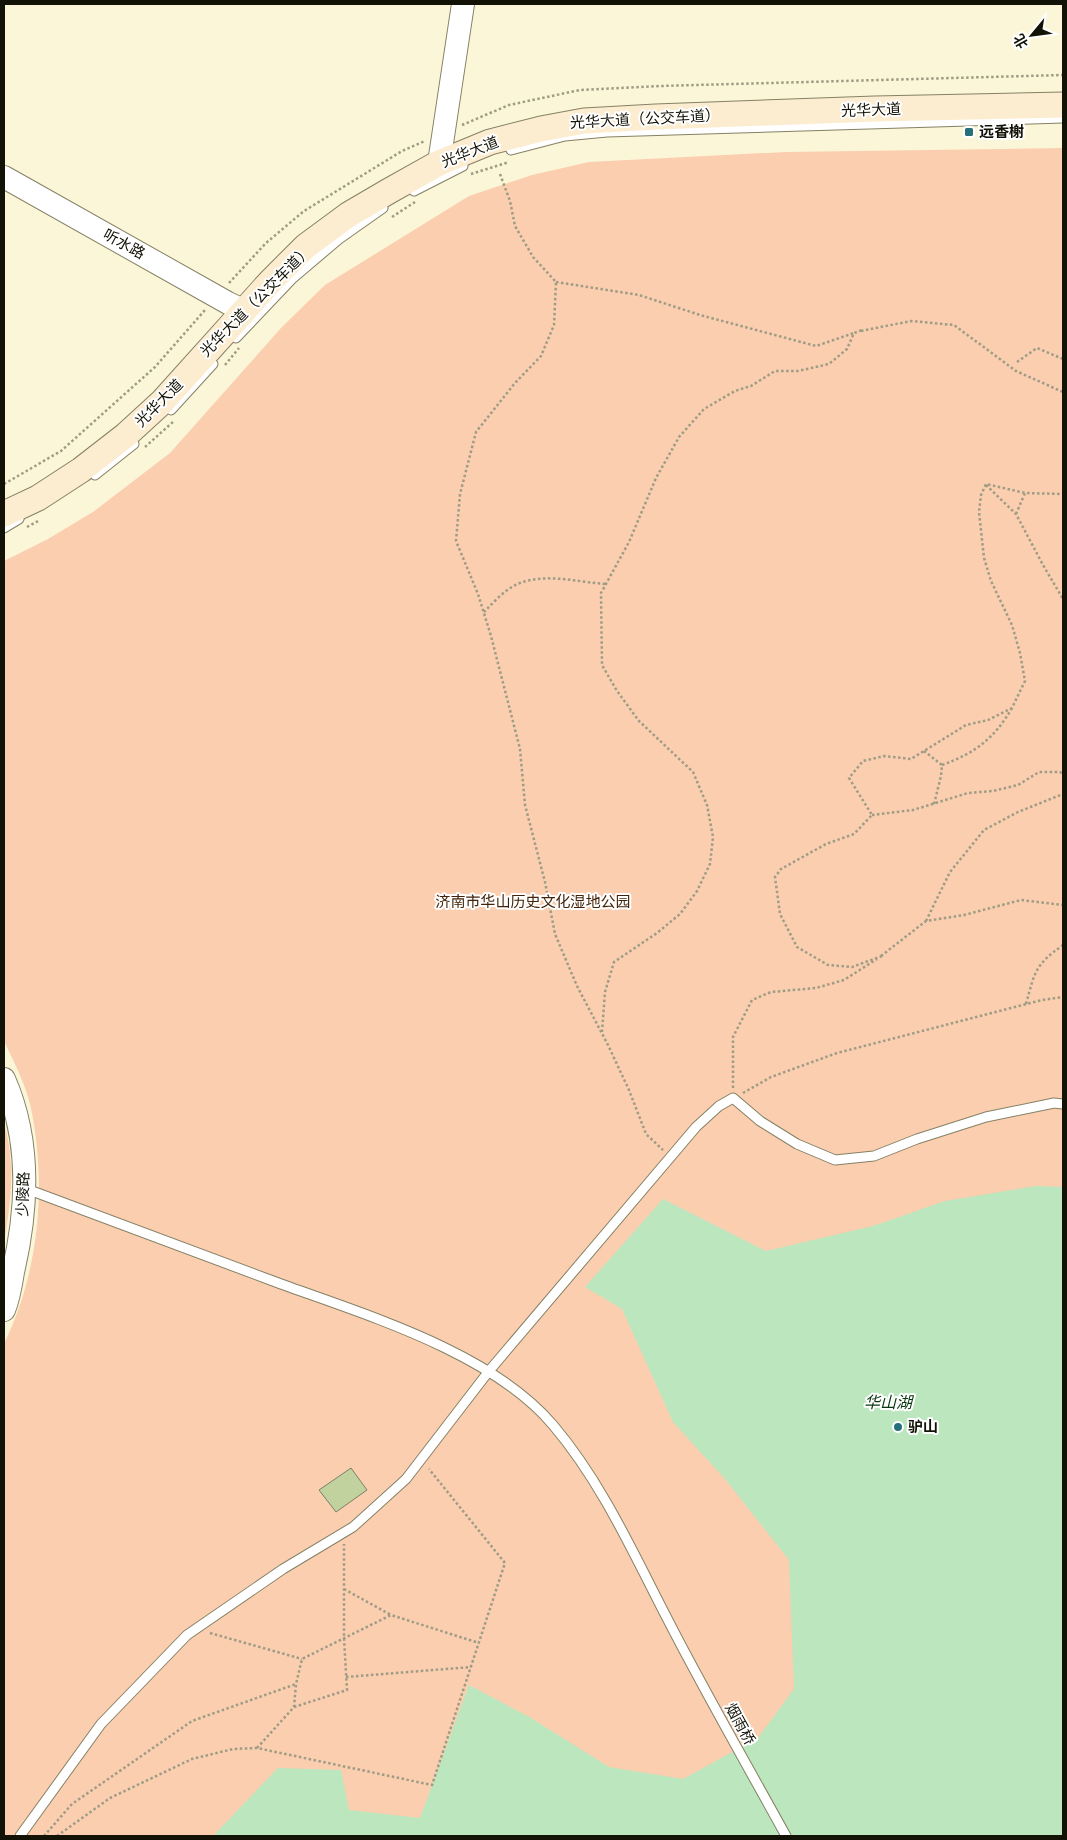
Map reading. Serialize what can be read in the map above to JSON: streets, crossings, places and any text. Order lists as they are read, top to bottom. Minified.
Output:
{"streets":{"main road":["光华大道"],"street":["听水路","少陵路"],"lane":["光华大道（公交车道）","烟雨桥"]},"crossings":[["光华大道","听水路"],["少陵路","烟雨桥"]],"water":["华山湖"],"parks":["济南市华山历史文化湿地公园"],"places":{"transit":["远香榭"],"other":["驴山"]},"north":"bottom left"}
